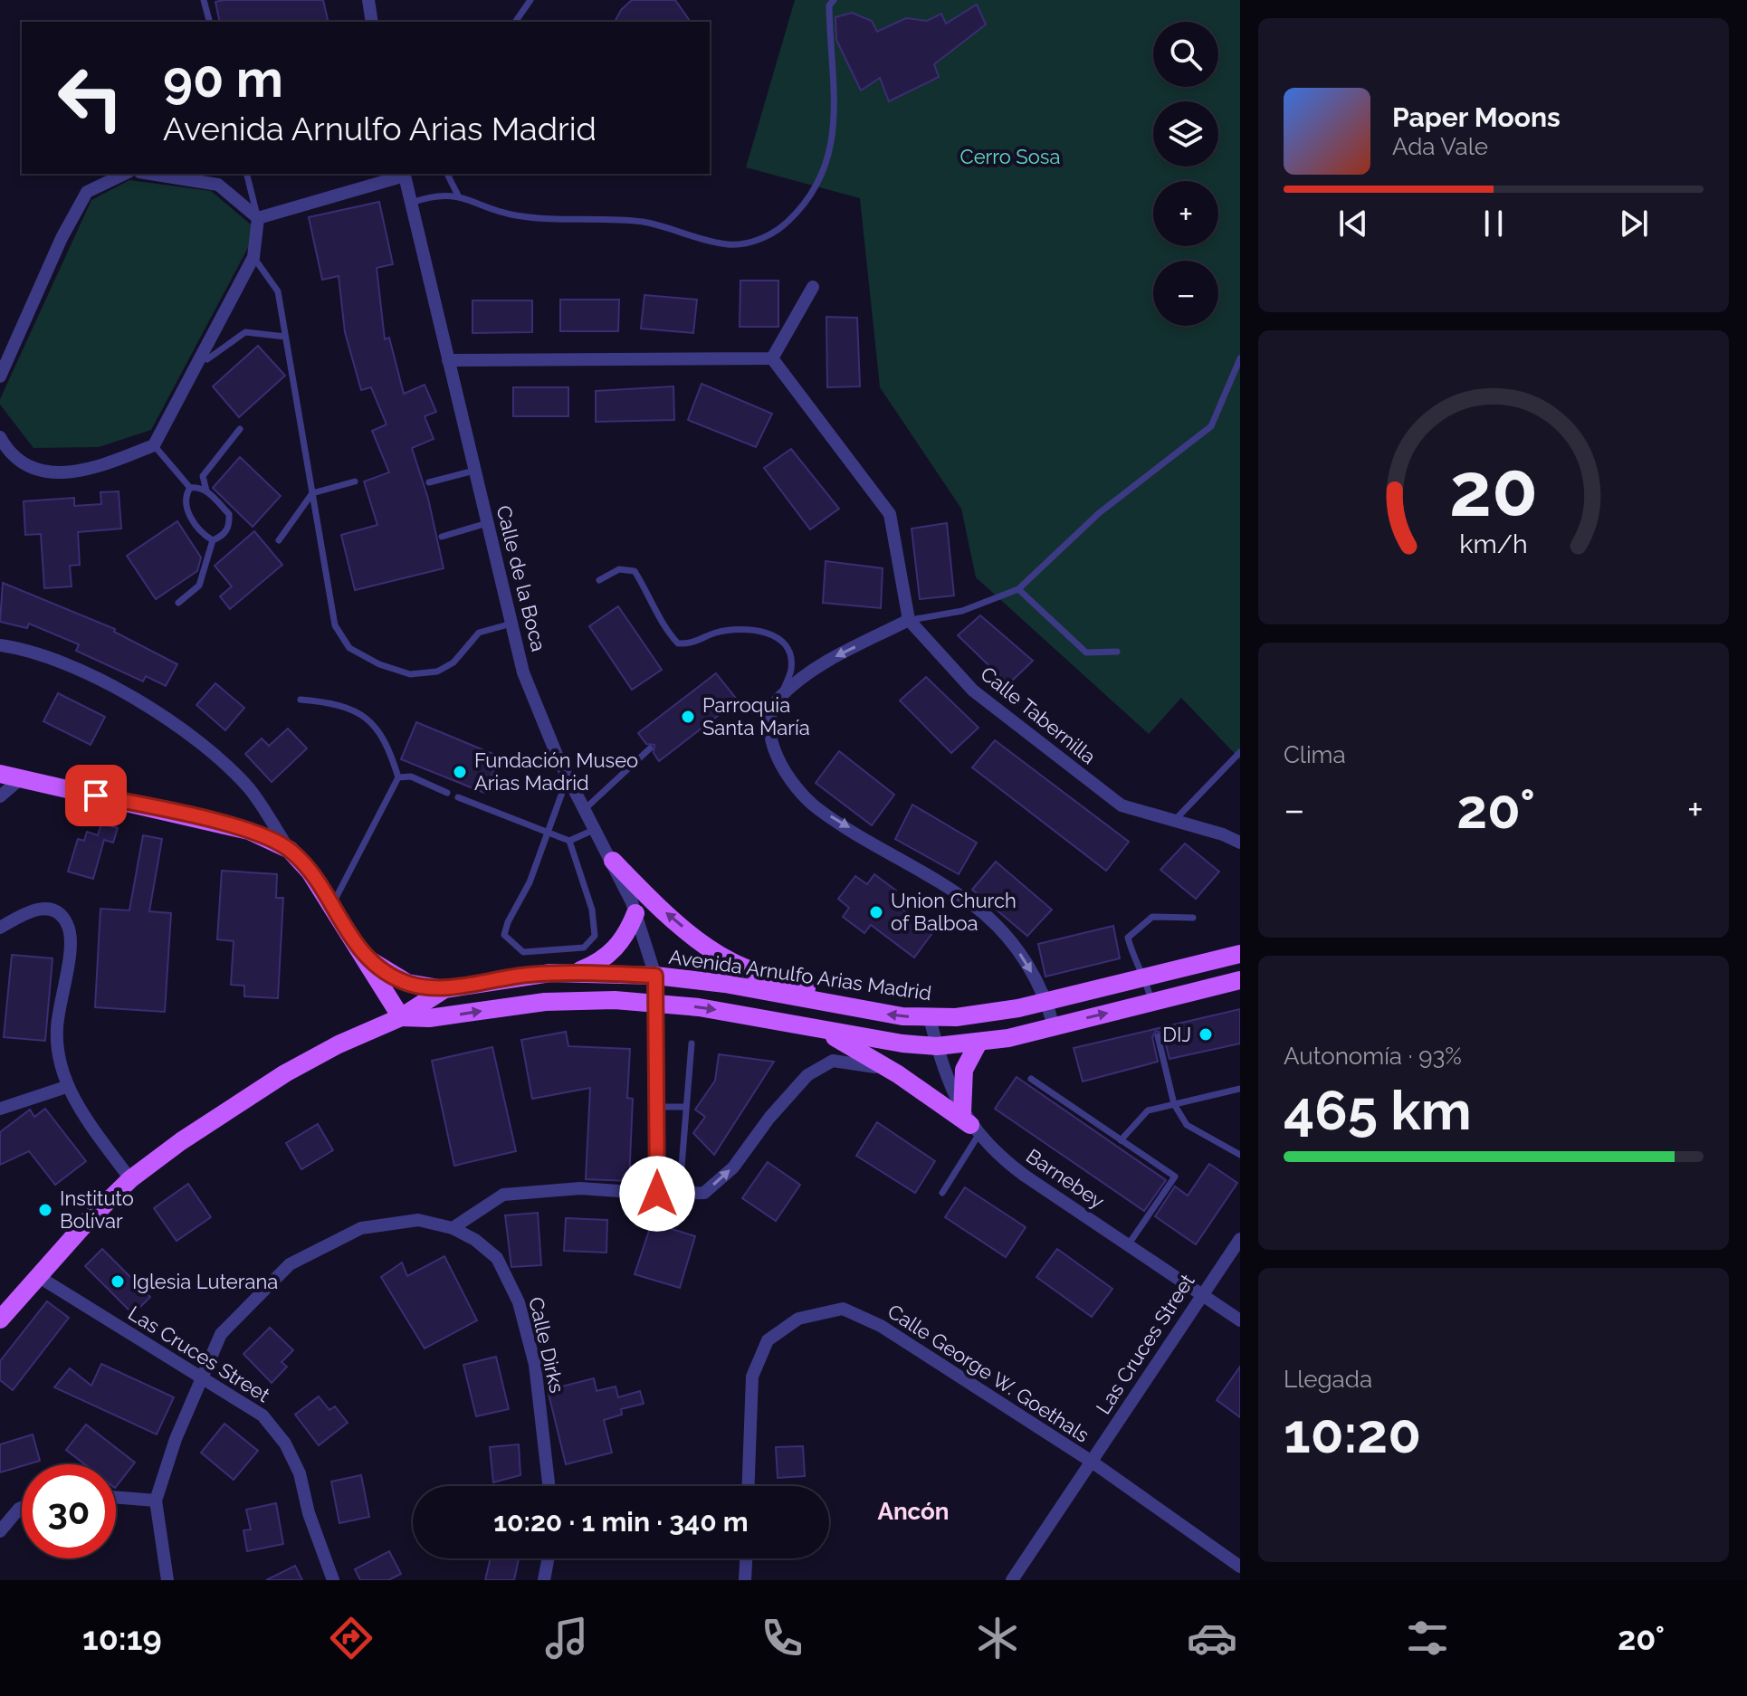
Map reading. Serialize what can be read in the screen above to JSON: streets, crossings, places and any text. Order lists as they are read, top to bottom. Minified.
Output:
{"streets":{"main road":["Avenida Arnulfo Arias Madrid"],"street":["Calle de la Boca","Calle Tabernilla","Barnebey","Las Cruces Street","Calle Dirks","Calle George W. Goethals"]},"crossings":[["Calle de la Boca","Avenida Arnulfo Arias Madrid"],["Avenida Arnulfo Arias Madrid","Barnebey"],["Avenida Arnulfo Arias Madrid","Las Cruces Street"],["Barnebey","Las Cruces Street"],["Las Cruces Street","Calle Dirks"],["Las Cruces Street","Calle George W. Goethals"]],"districts":["Ancón"],"parks":["Cerro Sosa"],"places":["Parroquia Santa María","Fundación Museo Arias Madrid","Union Church of Balboa","DIJ","Instituto Bolívar","Iglesia Luterana"],"page":{"map_buttons":["+","−"],"turn":["90 m","Avenida Arnulfo Arias Madrid"],"song":["Paper Moons","Ada Vale"],"tile":["Clima",["Autonomía · 93%","465 km"],["Llegada","10:20"]],"heat":["−","20°","+"],"limit":"30","trip":"10:20 · 1 min · 340 m","tabs":["10:19","20°"],"gauge":["20","km/h"]}}
